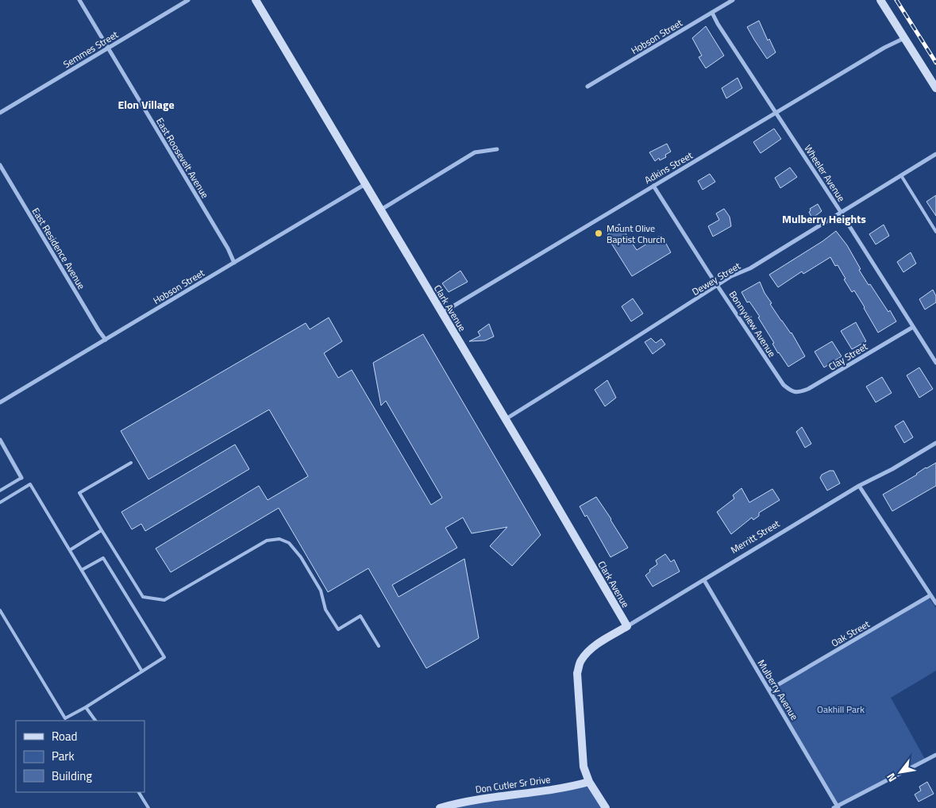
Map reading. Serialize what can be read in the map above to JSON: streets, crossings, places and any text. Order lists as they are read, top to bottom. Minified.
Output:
{"streets":{"street":["Hobson Street","Semmes Street","East Roosevelt Avenue","Adkins Street","Wheeler Avenue","East Residence Avenue","Dewey Street","Clark Avenue","Bonnyview Avenue","Clay Street","Merritt Street","Oak Street","Mulberry Avenue","Don Cutler Sr Drive"]},"crossings":[["Hobson Street","East Roosevelt Avenue"],["Hobson Street","Wheeler Avenue"],["Hobson Street","East Residence Avenue"],["Hobson Street","Clark Avenue"],["Semmes Street","East Roosevelt Avenue"],["Adkins Street","Wheeler Avenue"],["Adkins Street","Clark Avenue"],["Adkins Street","Bonnyview Avenue"],["Wheeler Avenue","Dewey Street"],["Wheeler Avenue","Clay Street"],["Dewey Street","Clark Avenue"],["Dewey Street","Bonnyview Avenue"],["Clark Avenue","Merritt Street"],["Bonnyview Avenue","Clay Street"],["Merritt Street","Mulberry Avenue"],["Merritt Street","Don Cutler Sr Drive"],["Oak Street","Mulberry Avenue"]],"districts":["Elon Village","Mulberry Heights"],"parks":["Oakhill Park"],"places":["Mount Olive Baptist Church"],"legend":["Road","Park","Building"],"north":"bottom left"}
